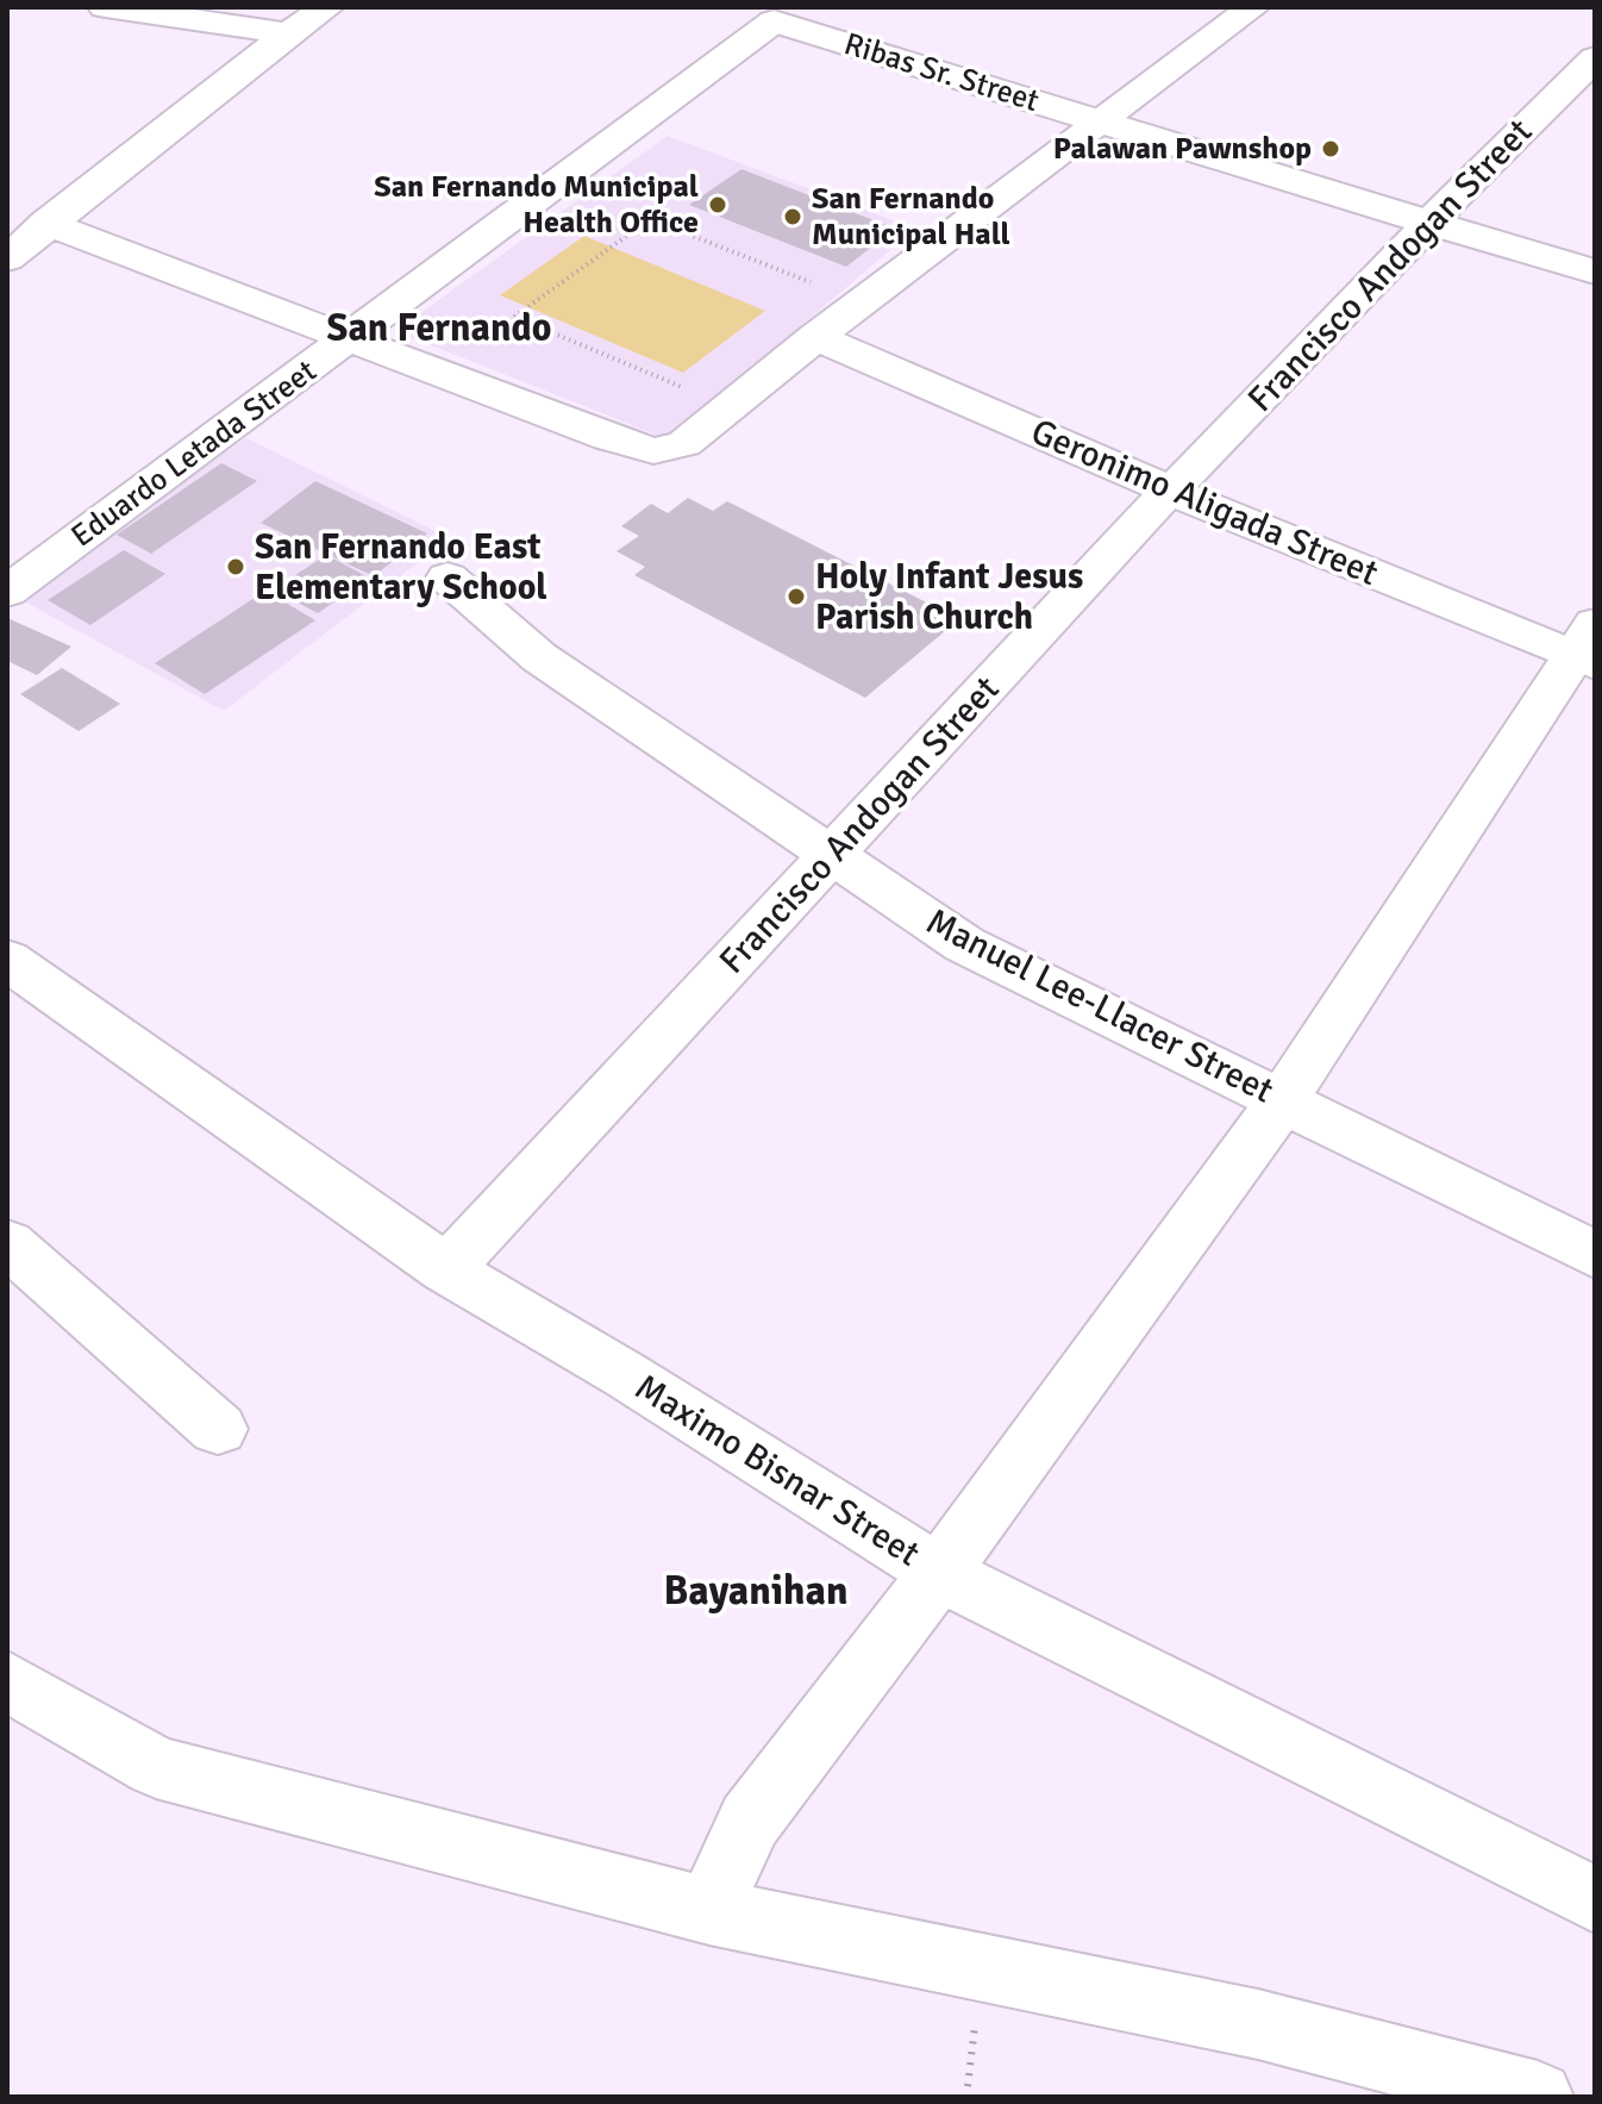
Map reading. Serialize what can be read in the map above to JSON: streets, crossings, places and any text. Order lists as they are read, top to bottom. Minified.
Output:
{"streets":{"street":["Ribas Sr. Street","Francisco Andogan Street","Eduardo Letada Street","Geronimo Aligada Street","Manuel Lee-Llacer Street","Maximo Bisnar Street"]},"crossings":[["Ribas Sr. Street","Francisco Andogan Street"],["Ribas Sr. Street","Eduardo Letada Street"],["Francisco Andogan Street","Geronimo Aligada Street"],["Francisco Andogan Street","Manuel Lee-Llacer Street"],["Francisco Andogan Street","Maximo Bisnar Street"]],"districts":["San Fernando","Bayanihan"],"places":["Palawan Pawnshop","San Fernando Municipal Health Office","San Fernando Municipal Hall","San Fernando East Elementary School","Holy Infant Jesus Parish Church"]}
